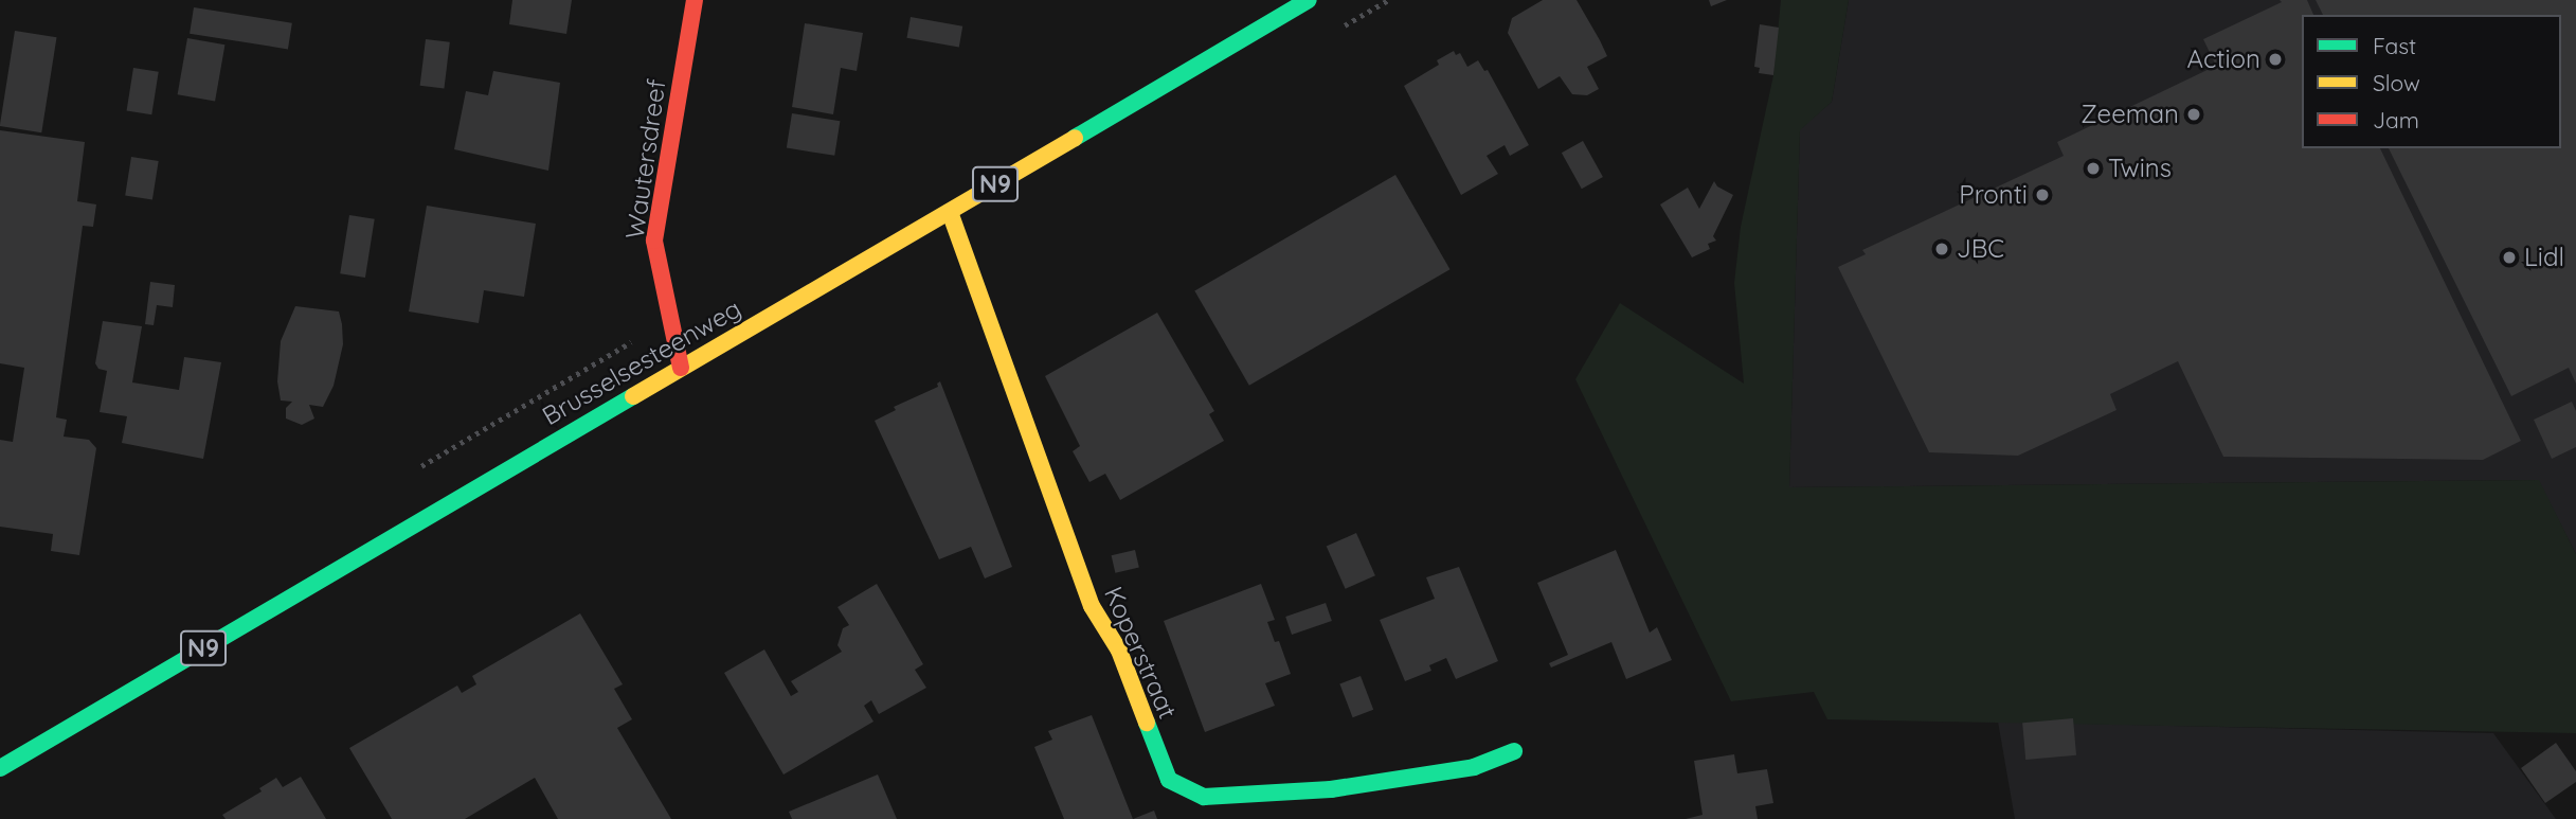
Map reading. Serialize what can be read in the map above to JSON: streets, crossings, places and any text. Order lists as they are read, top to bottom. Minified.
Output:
{"streets":{"main road":["Wautersdreef","N9","Brusselsesteenweg","Koperstraat"]},"crossings":[["Wautersdreef","Brusselsesteenweg"],["Brusselsesteenweg","Koperstraat"]],"places":["Action","Zeeman","Twins","Pronti","JBC","Lidl"],"legend":["Fast","Slow","Jam"]}
